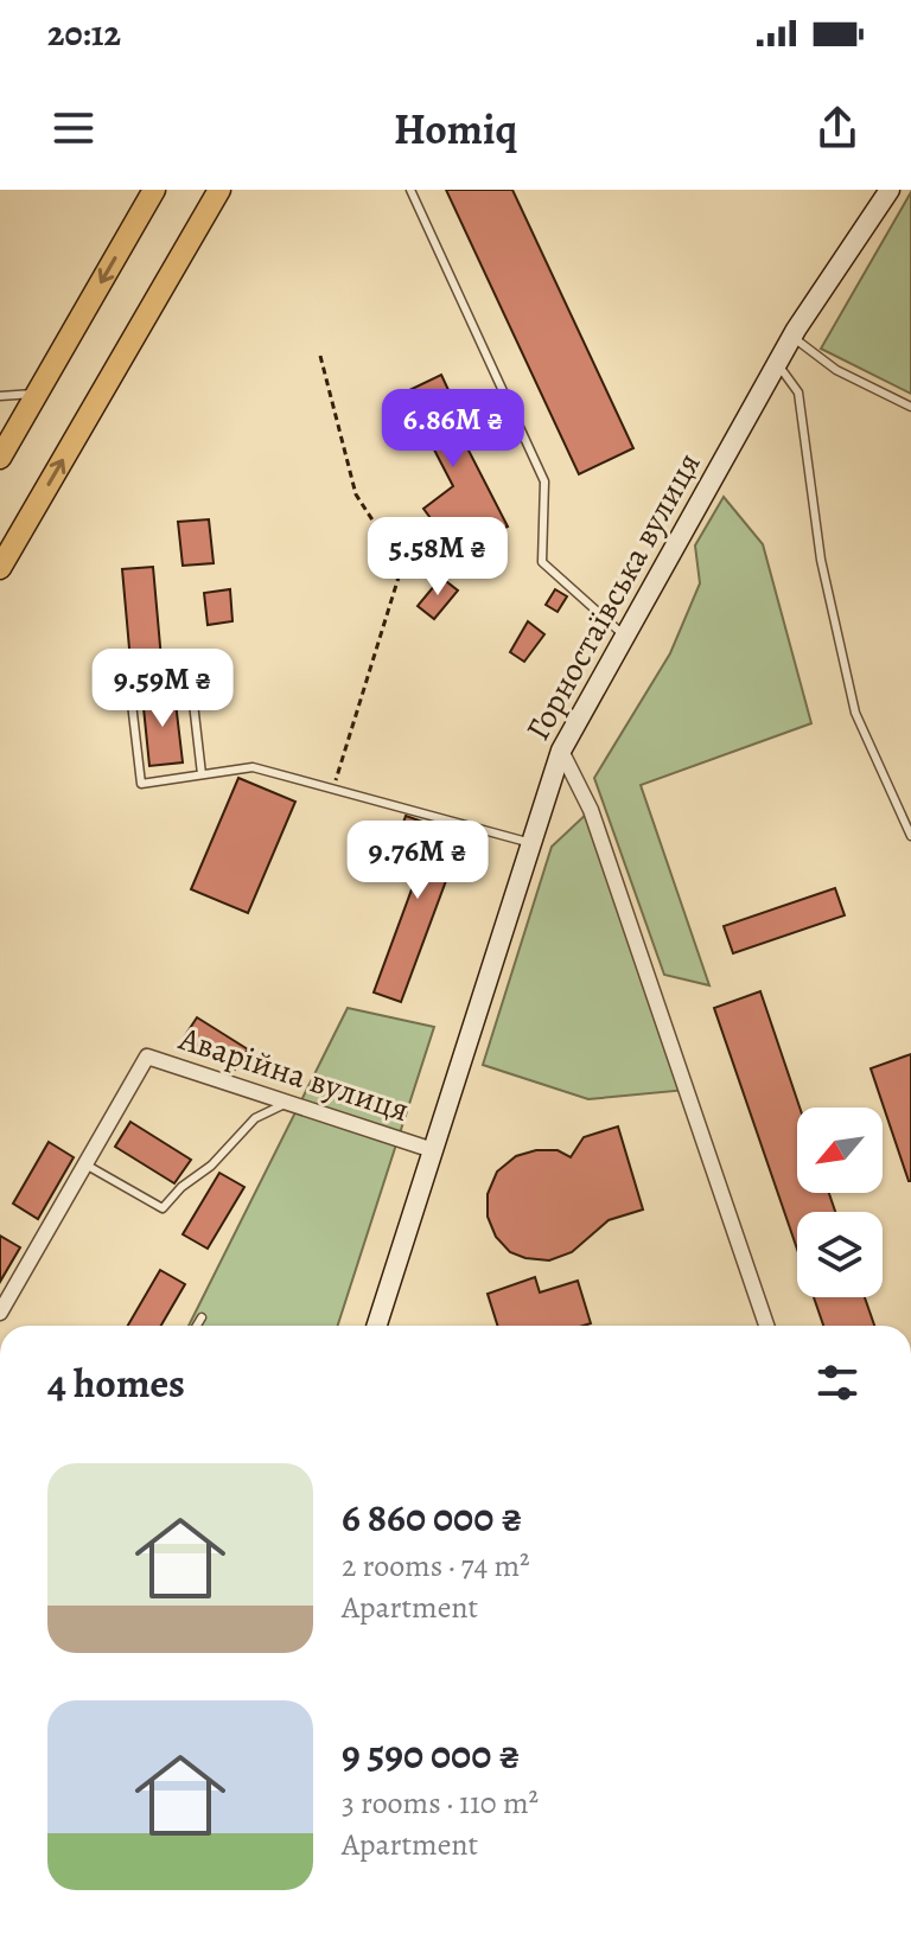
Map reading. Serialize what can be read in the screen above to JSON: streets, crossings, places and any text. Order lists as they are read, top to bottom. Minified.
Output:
{"streets":{"main road":["Горностаївська вулиця"],"street":["Аварійна вулиця"]},"crossings":[["Горностаївська вулиця","Аварійна вулиця"]],"north":"bottom left","page":{"status":"20:12","header":"Homiq","price":["6.86M ₴","5.58M ₴","9.59M ₴","9.76M ₴"],"heading":"4 homes","list":[{"name":"6 860 000 ₴","note":"2 rooms · 74 m² · Apartment"},{"name":"9 590 000 ₴","note":"3 rooms · 110 m² · Apartment"}]}}
